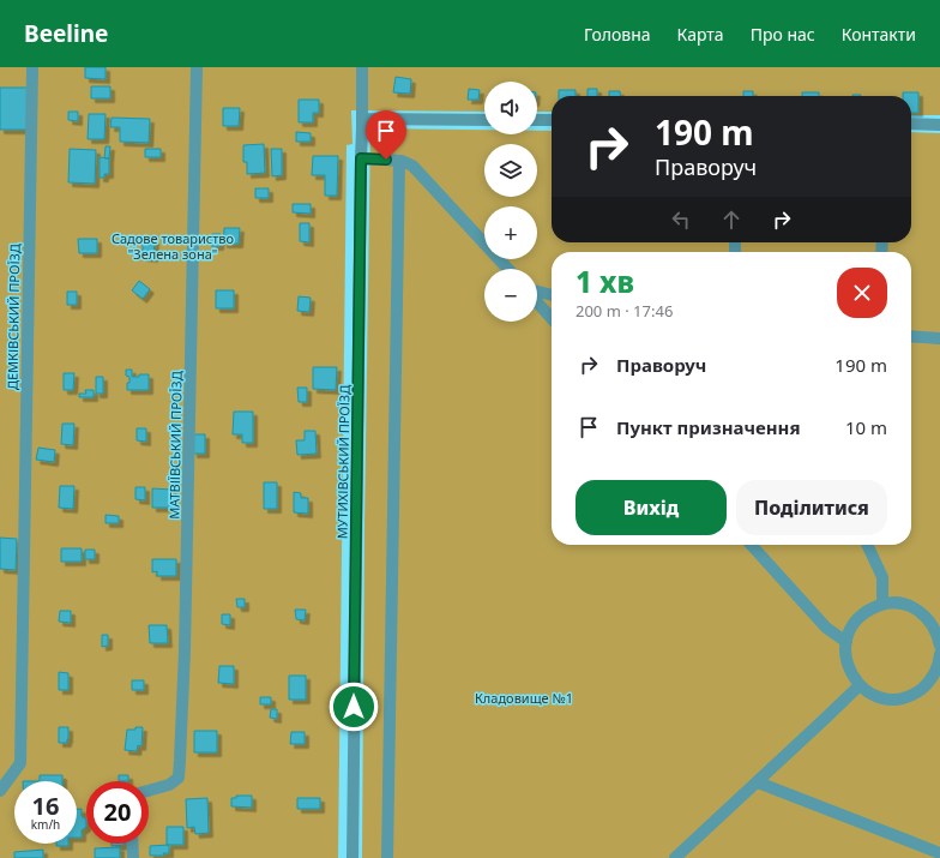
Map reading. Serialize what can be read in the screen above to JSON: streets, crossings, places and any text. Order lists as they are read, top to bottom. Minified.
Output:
{"streets":{"lane":["ДЕМКІВСЬКИЙ ПРОЇЗД","МАТВІЇВСЬКИЙ ПРОЇЗД","МУТИХІВСЬКИЙ ПРОЇЗД"]},"parks":["Садове товариство \"Зелена зона\"","Кладовище №1"],"page":{"header":"Beeline","nav":["Головна","Карта","Про нас","Контакти"],"map_buttons":["+","−"],"turn":["190 m","Праворуч"],"heading":["1 хв","200 m · 17:46"],"list":[{"name":"Праворуч","value":"190 m"},{"name":"Пункт призначення","value":"10 m"}],"buttons":["Вихід","Поділитися"],"speed":"16 km/h","limit":"20"}}
